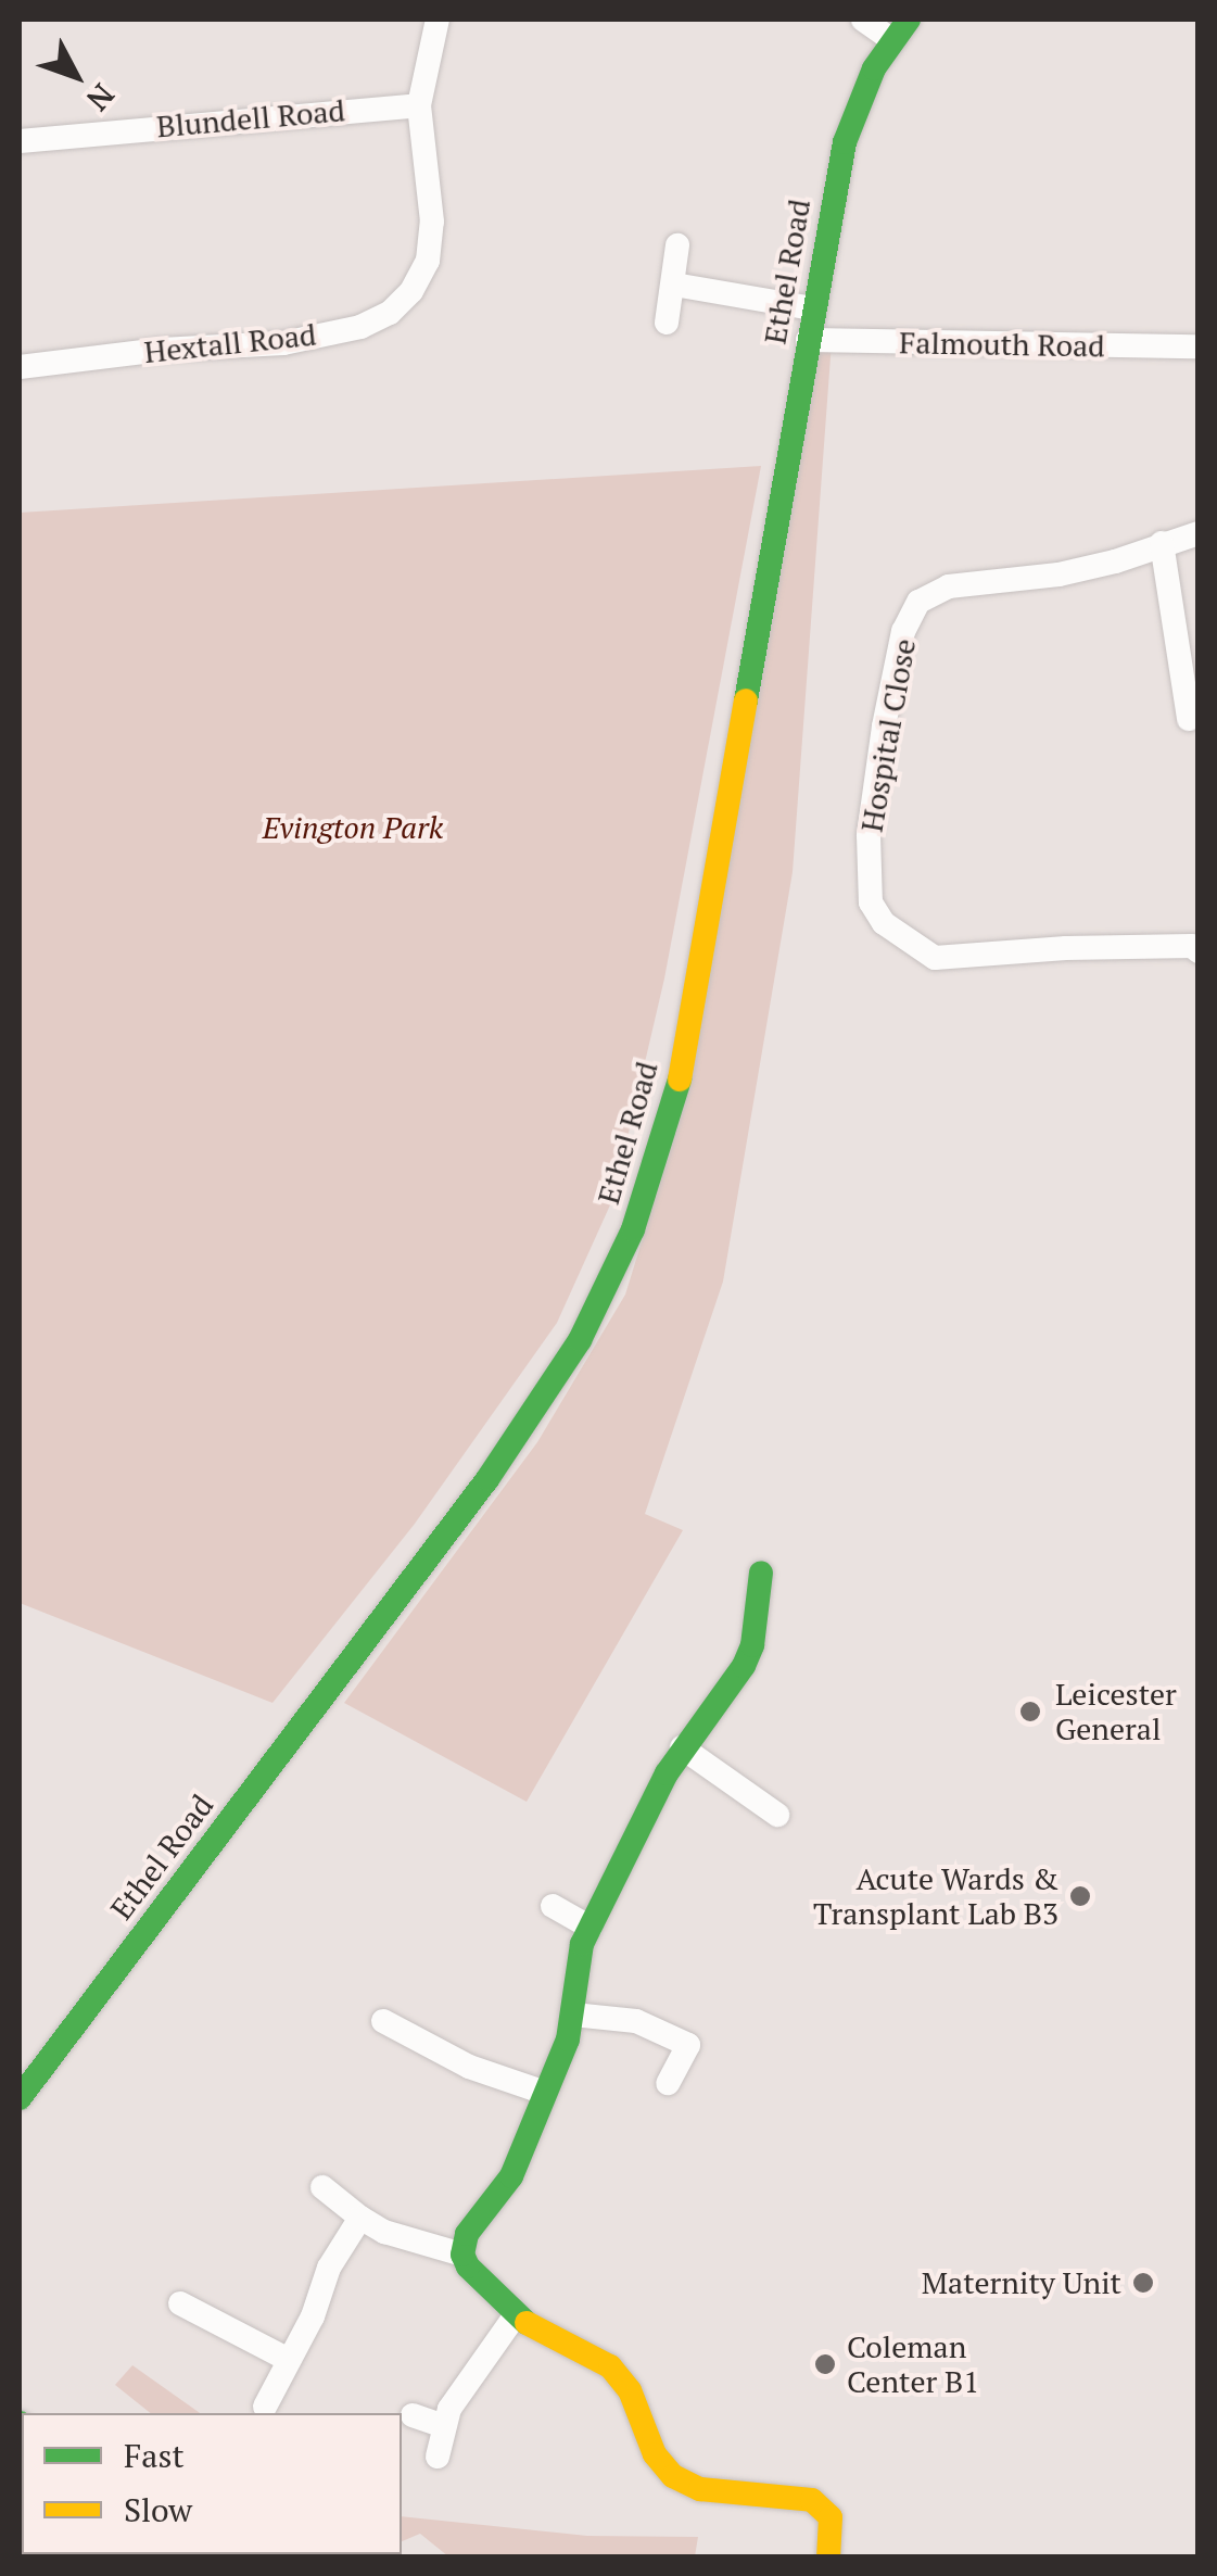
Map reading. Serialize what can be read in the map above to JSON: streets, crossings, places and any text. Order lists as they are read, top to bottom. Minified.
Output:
{"streets":{"street":["Blundell Road","Ethel Road","Hextall Road","Falmouth Road","Hospital Close"]},"crossings":[["Blundell Road","Hextall Road"],["Ethel Road","Falmouth Road"]],"parks":["Evington Park"],"places":["Leicester General","Acute Wards & Transplant Lab B3","Maternity Unit","Coleman Center B1"],"legend":["Fast","Slow"],"north":"bottom right"}
